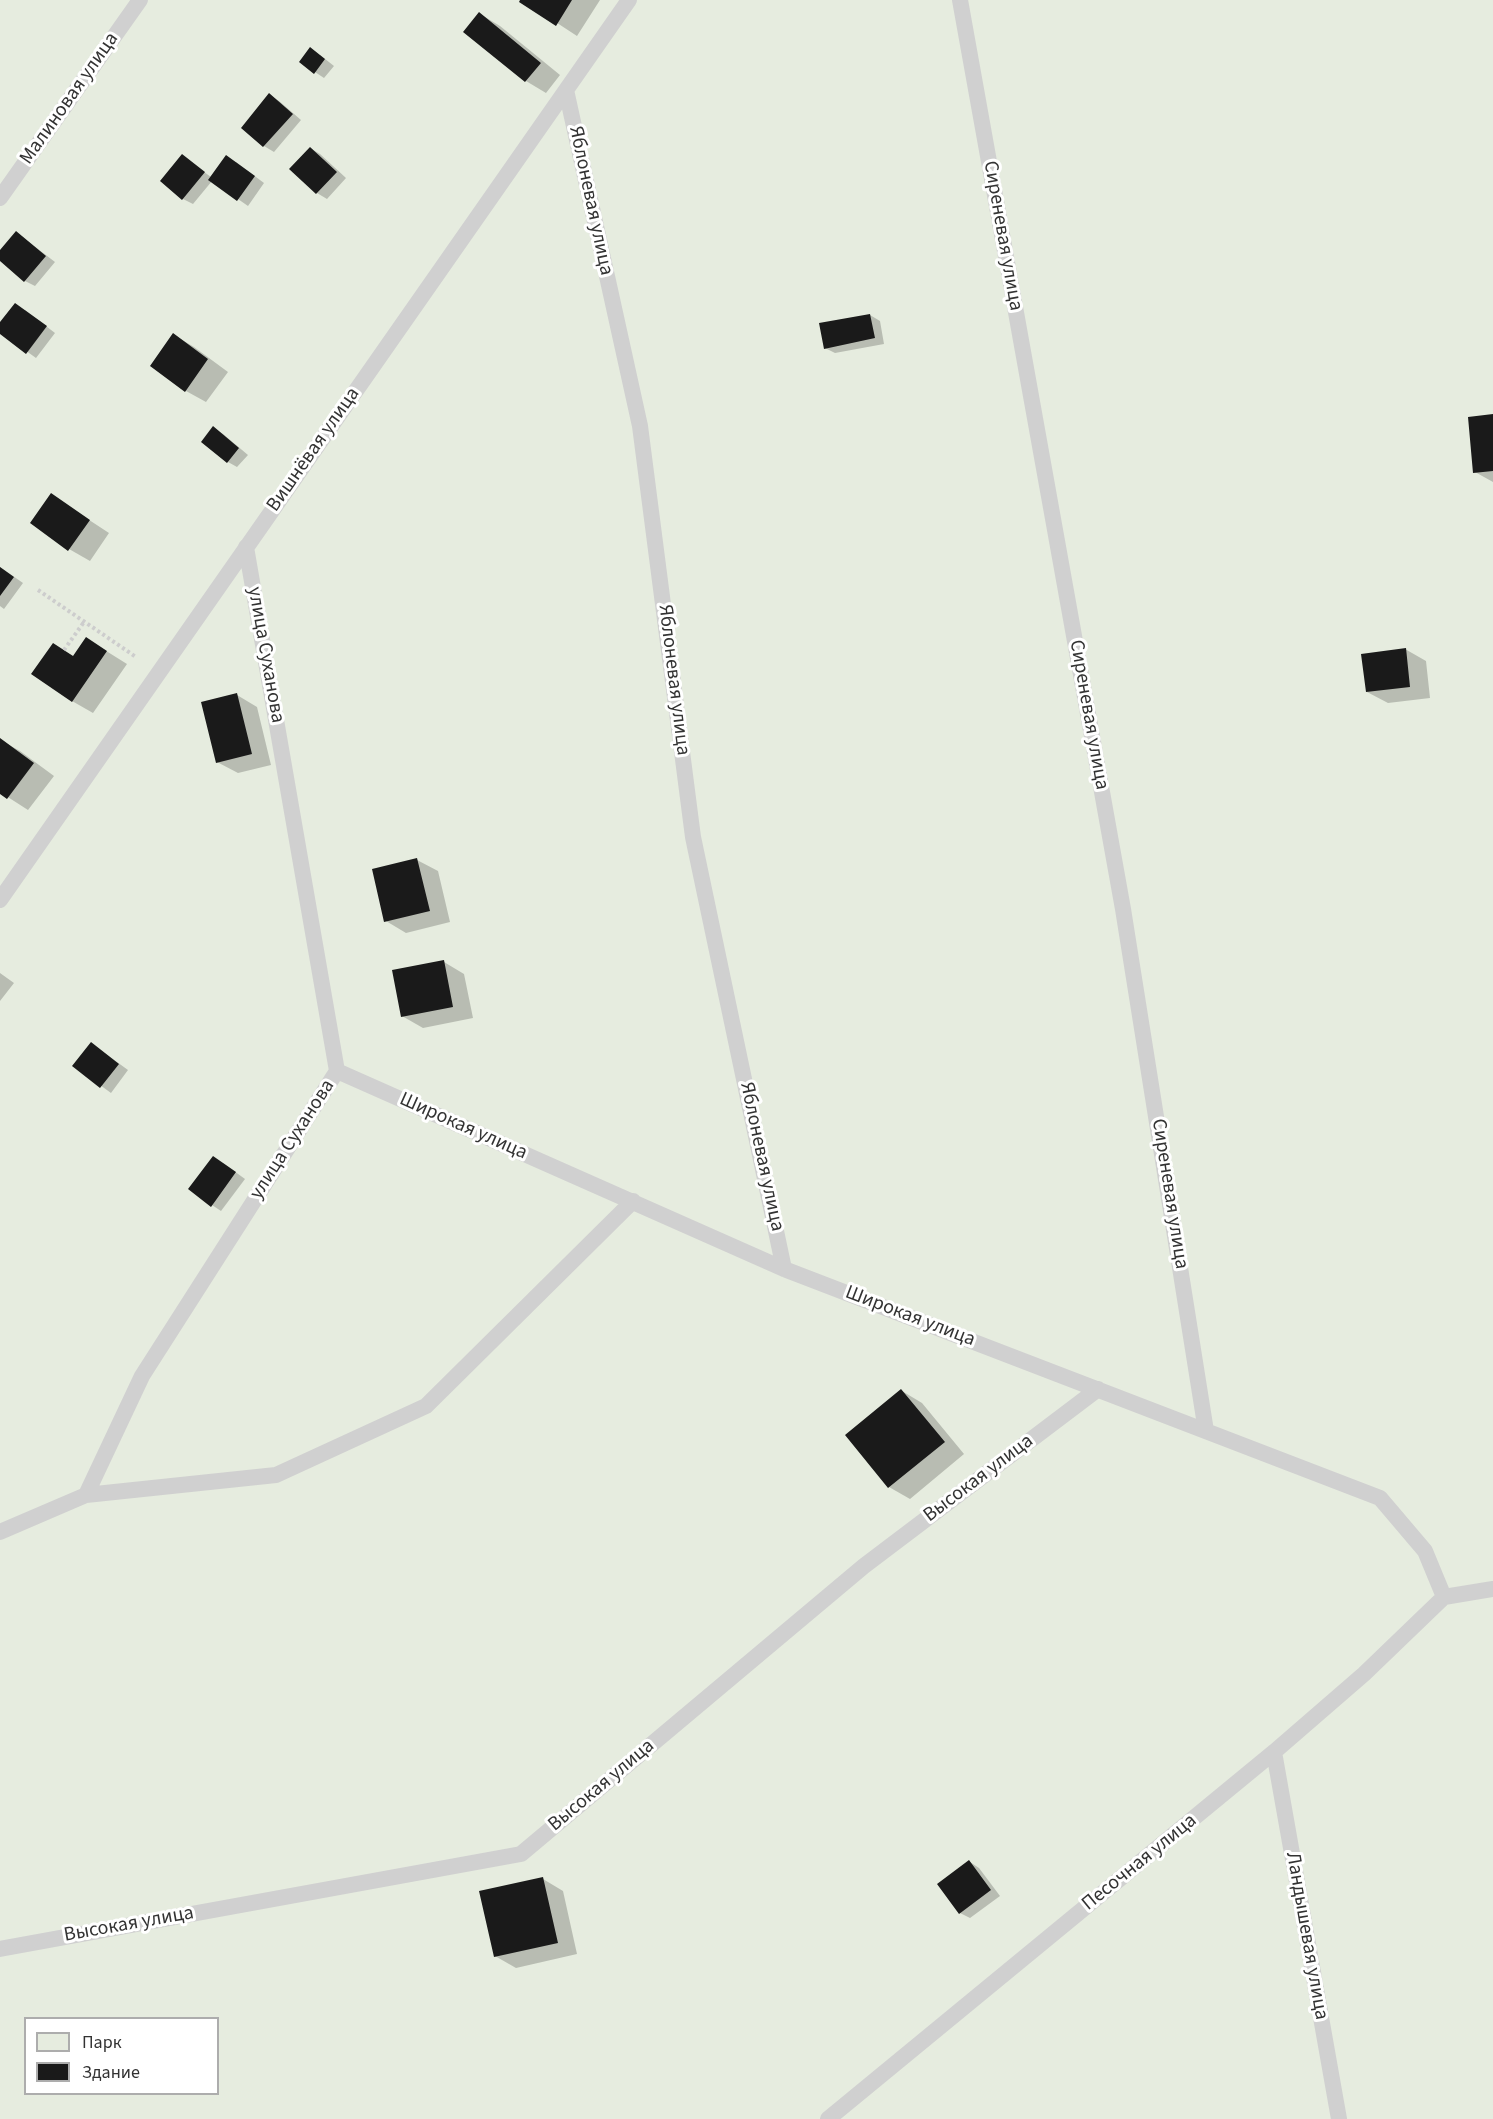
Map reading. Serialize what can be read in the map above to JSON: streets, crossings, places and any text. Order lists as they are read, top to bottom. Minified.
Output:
{"streets":{"lane":["Малиновая улица","Яблоневая улица","Сиреневая улица","Вишнёвая улица","улица Суханова","Широкая улица","Высокая улица","Песочная улица","Ландышевая улица"]},"crossings":[["Яблоневая улица","Вишнёвая улица"],["Яблоневая улица","Широкая улица"],["Сиреневая улица","Широкая улица"],["Вишнёвая улица","улица Суханова"],["улица Суханова","Широкая улица"],["Широкая улица","Высокая улица"],["Широкая улица","Песочная улица"],["Песочная улица","Ландышевая улица"]],"legend":["Парк","Здание"]}
